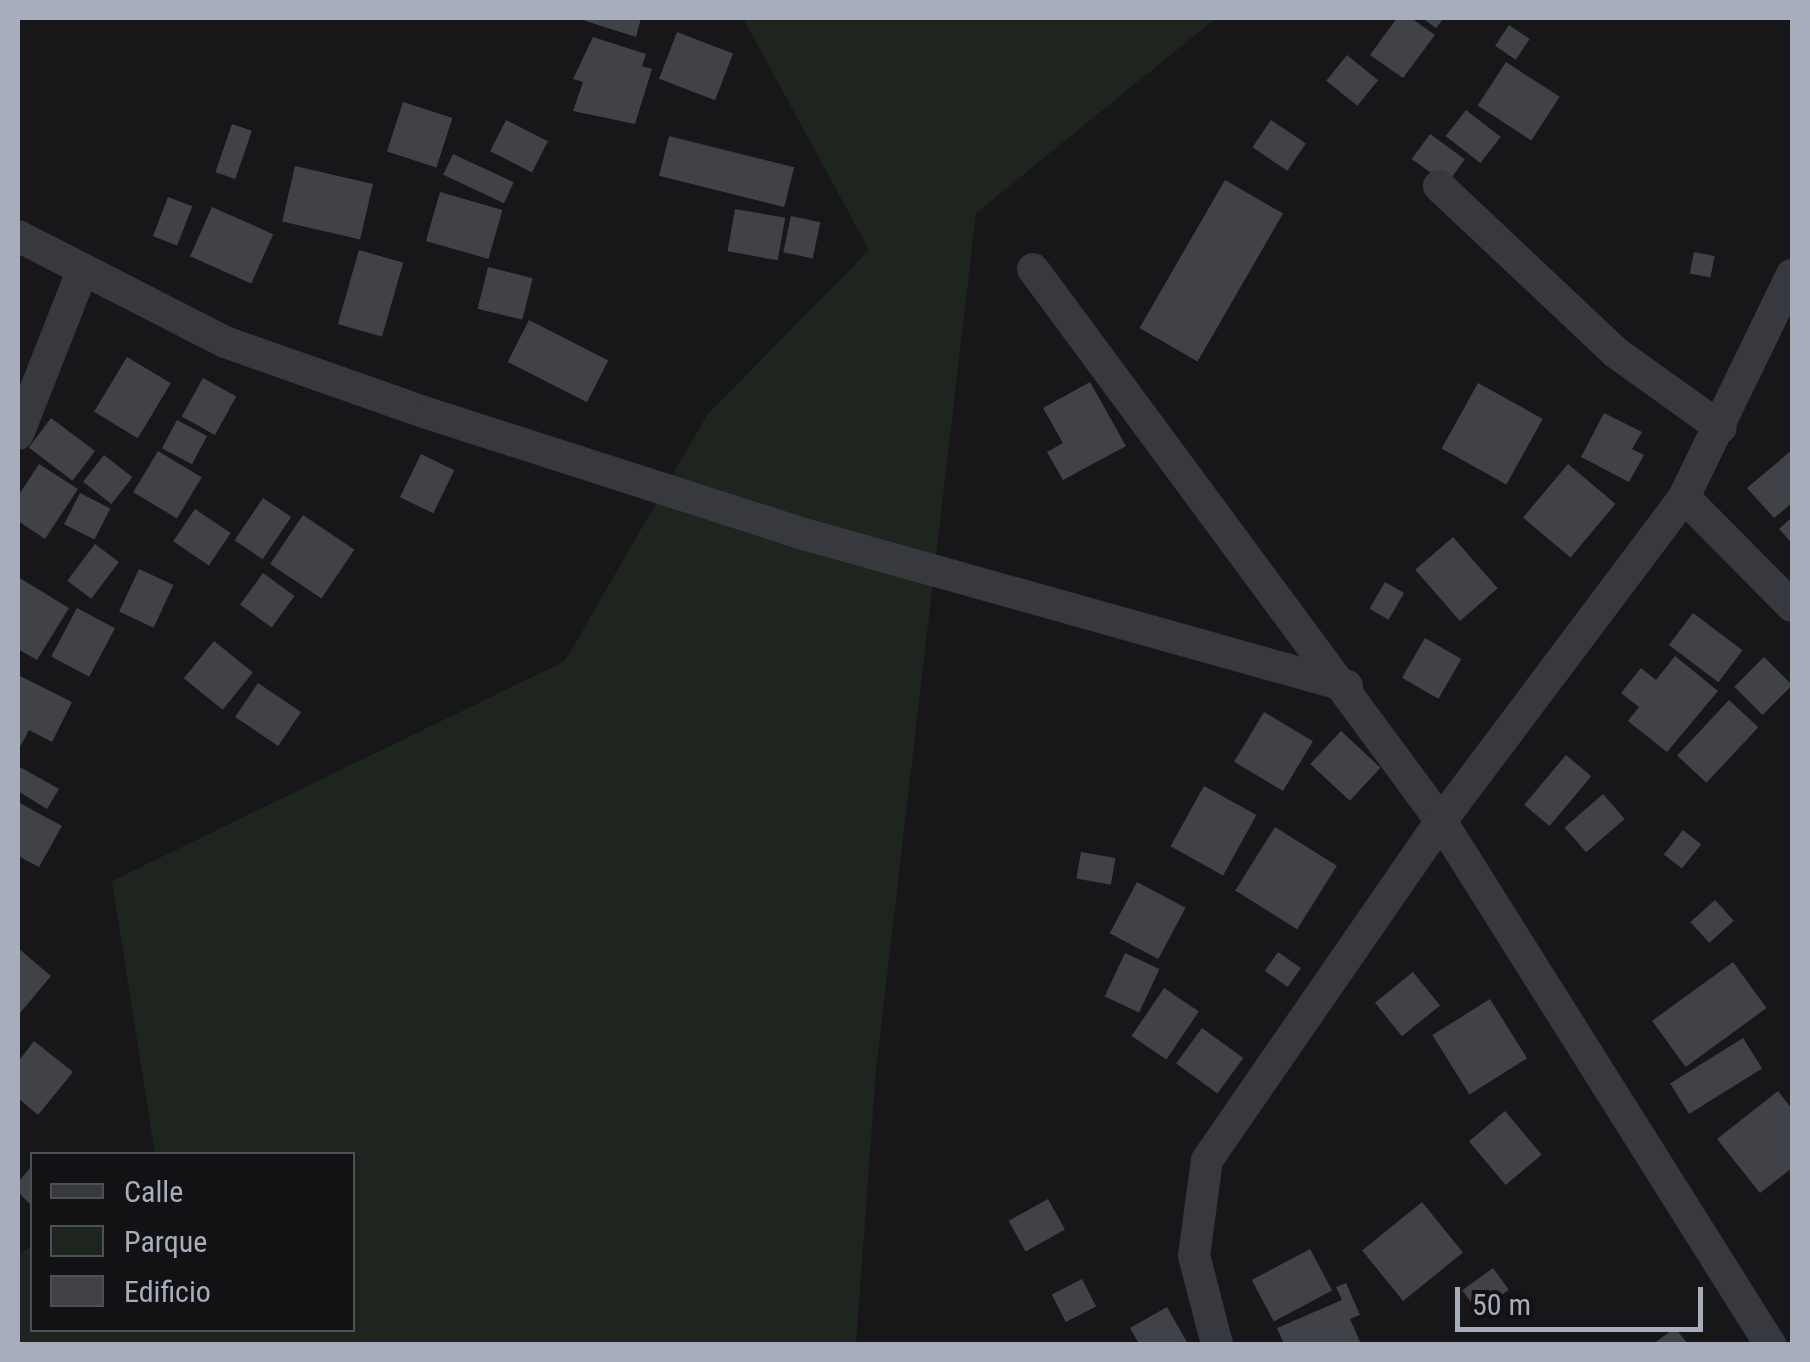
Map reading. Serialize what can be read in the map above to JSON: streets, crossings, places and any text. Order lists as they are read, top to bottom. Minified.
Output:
{"legend":["Calle","Parque","Edificio"],"scale_bar":"50 m"}
